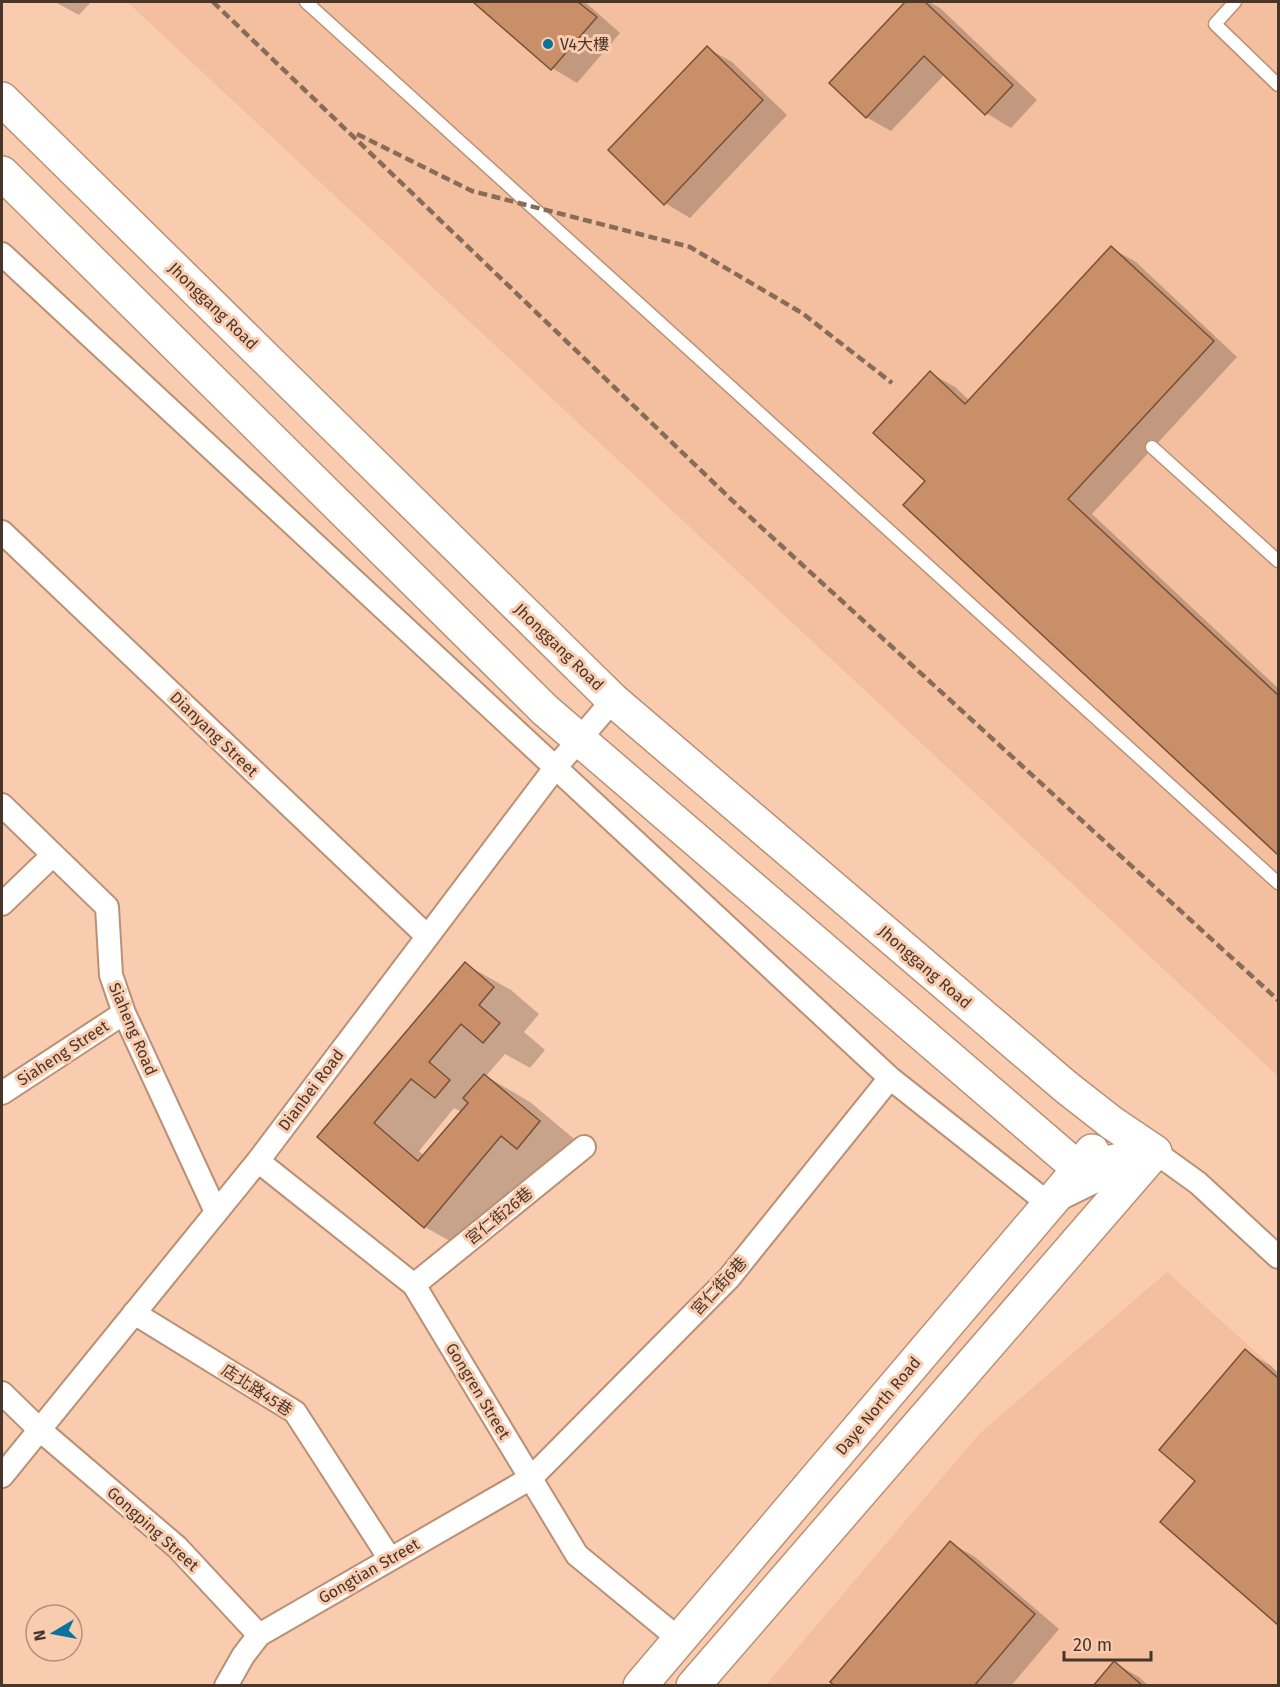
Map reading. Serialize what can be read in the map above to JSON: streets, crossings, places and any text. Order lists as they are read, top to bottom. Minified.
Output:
{"streets":{"street":["Jhonggang Road","Dianyang Street","Siaheng Road","Siaheng Street","Dianbei Road","宮仁街26巷","宮仁街6巷","店北路45巷","Gongren Street","Daye North Road","Gongping Street","Gongtian Street"]},"crossings":[["Jhonggang Road","Dianbei Road"],["Jhonggang Road","Daye North Road"],["Dianyang Street","Dianbei Road"],["Siaheng Road","Siaheng Street"],["Siaheng Road","Dianbei Road"],["Dianbei Road","店北路45巷"],["Dianbei Road","Gongren Street"],["Dianbei Road","Gongping Street"],["宮仁街26巷","Gongren Street"],["宮仁街6巷","Gongren Street"],["宮仁街6巷","Gongtian Street"],["店北路45巷","Gongtian Street"],["Gongren Street","Daye North Road"],["Gongren Street","Gongtian Street"],["Gongping Street","Gongtian Street"]],"places":["V4大樓"],"scale_bar":"20 m","north":"left"}
